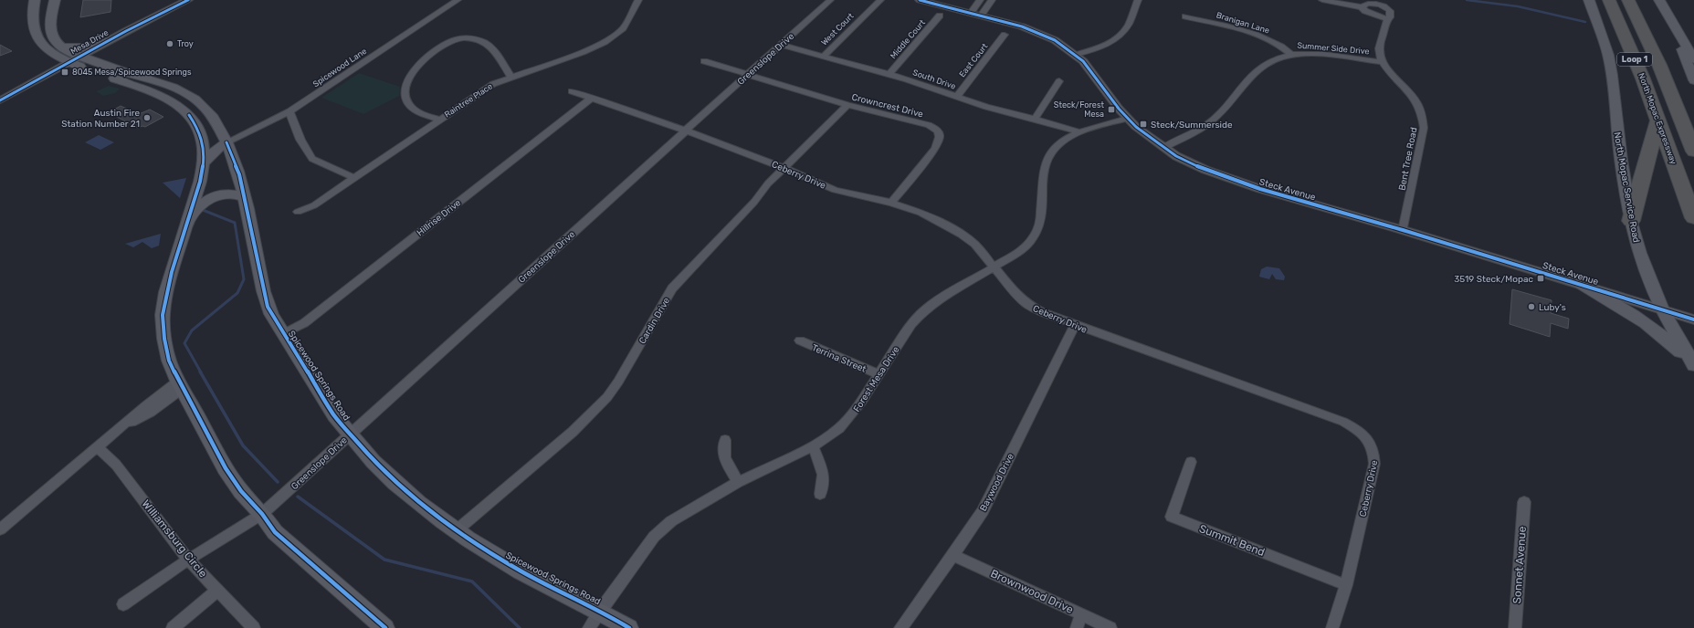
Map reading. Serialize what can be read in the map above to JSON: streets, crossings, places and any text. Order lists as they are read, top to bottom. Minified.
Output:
{"streets":{"highway":["Loop 1","North Mopac Expressway"],"main road":["North Mopac Service Road","Spicewood Springs Road"],"street":["Branigan Lane","West Court","Middle Court","Mesa Drive","Summer Side Drive","Greenslope Drive","East Court","Spicewood Lane","South Drive","Raintree Place","Crowncrest Drive","Bent Tree Road","Ceberry Drive","Steck Avenue","Hillrise Drive","Cardin Drive","Terrina Street","Forest Mesa Drive","Baywood Drive","Williamsburg Circle","Summit Bend","Sonnet Avenue","Brownwood Drive"]},"crossings":[["Branigan Lane","Summer Side Drive"],["West Court","South Drive"],["Middle Court","South Drive"],["Mesa Drive","Spicewood Springs Road"],["Summer Side Drive","Bent Tree Road"],["Summer Side Drive","Steck Avenue"],["Greenslope Drive","South Drive"],["Greenslope Drive","Crowncrest Drive"],["Greenslope Drive","Ceberry Drive"],["Greenslope Drive","Spicewood Springs Road"],["Greenslope Drive","Williamsburg Circle"],["East Court","South Drive"],["Spicewood Lane","Spicewood Springs Road"],["South Drive","Forest Mesa Drive"],["Crowncrest Drive","Ceberry Drive"],["Crowncrest Drive","Cardin Drive"],["Bent Tree Road","Steck Avenue"],["Ceberry Drive","Hillrise Drive"],["Ceberry Drive","Cardin Drive"],["Ceberry Drive","Forest Mesa Drive"],["Ceberry Drive","Baywood Drive"],["Ceberry Drive","Summit Bend"],["North Mopac Service Road","Steck Avenue"],["Steck Avenue","Forest Mesa Drive"],["Hillrise Drive","Spicewood Springs Road"],["Cardin Drive","Spicewood Springs Road"],["Terrina Street","Forest Mesa Drive"],["Spicewood Springs Road","Forest Mesa Drive"],["Baywood Drive","Brownwood Drive"]],"places":{"other":["Troy","Austin Fire Station Number 21","Luby's"],"transit":["8045 Mesa/Spicewood Springs","Steck/Forest Mesa","Steck/Summerside","3519 Steck/Mopac"]}}
